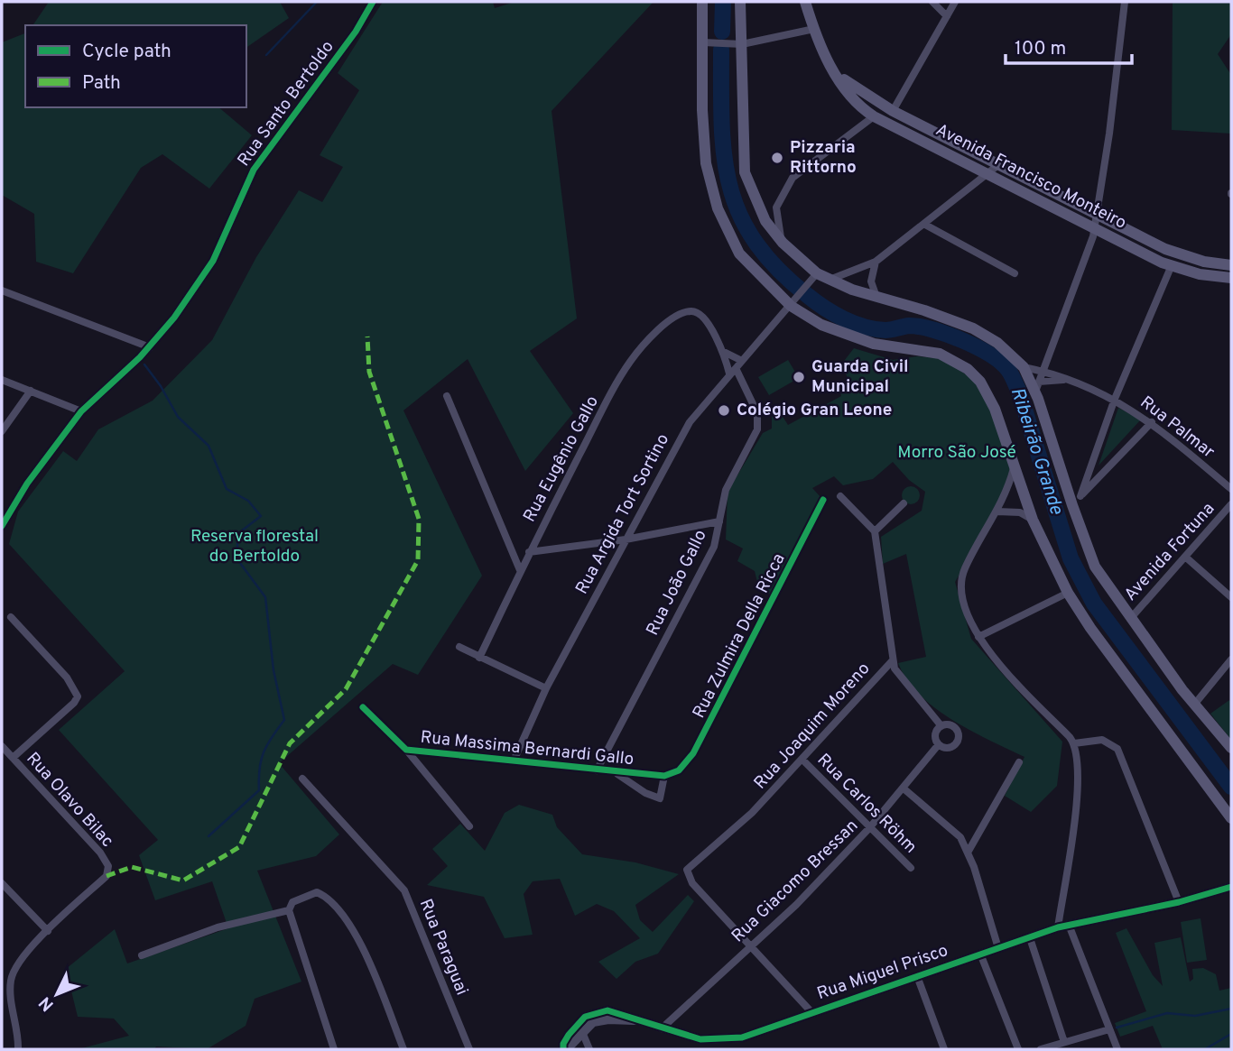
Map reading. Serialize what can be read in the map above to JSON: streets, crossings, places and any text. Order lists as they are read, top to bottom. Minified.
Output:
{"streets":{"main road":["Avenida Francisco Monteiro"],"street":["Rua Santo Bertoldo","Rua Palmar","Rua Eugênio Gallo","Rua Argida Tort Sortino","Avenida Fortuna","Rua João Gallo","Rua Zulmira Della Ricca","Rua Joaquim Moreno","Rua Massima Bernardi Gallo","Rua Olavo Bilac","Rua Carlos Röhm","Rua Giacomo Bressan","Rua Paraguai","Rua Miguel Prisco"]},"crossings":[["Rua Eugênio Gallo","Rua João Gallo"],["Rua Argida Tort Sortino","Rua João Gallo"],["Rua Argida Tort Sortino","Rua Massima Bernardi Gallo"],["Rua João Gallo","Rua Massima Bernardi Gallo"],["Rua Zulmira Della Ricca","Rua Massima Bernardi Gallo"],["Rua Joaquim Moreno","Rua Carlos Röhm"],["Rua Joaquim Moreno","Rua Giacomo Bressan"],["Rua Carlos Röhm","Rua Giacomo Bressan"],["Rua Giacomo Bressan","Rua Miguel Prisco"]],"water":["Ribeirão Grande"],"parks":["Morro São José","Reserva florestal do Bertoldo"],"places":["Pizzaria Rittorno","Guarda Civil Municipal","Colégio Gran Leone"],"legend":["Cycle path","Path"],"scale_bar":"100 m","north":"bottom left"}
